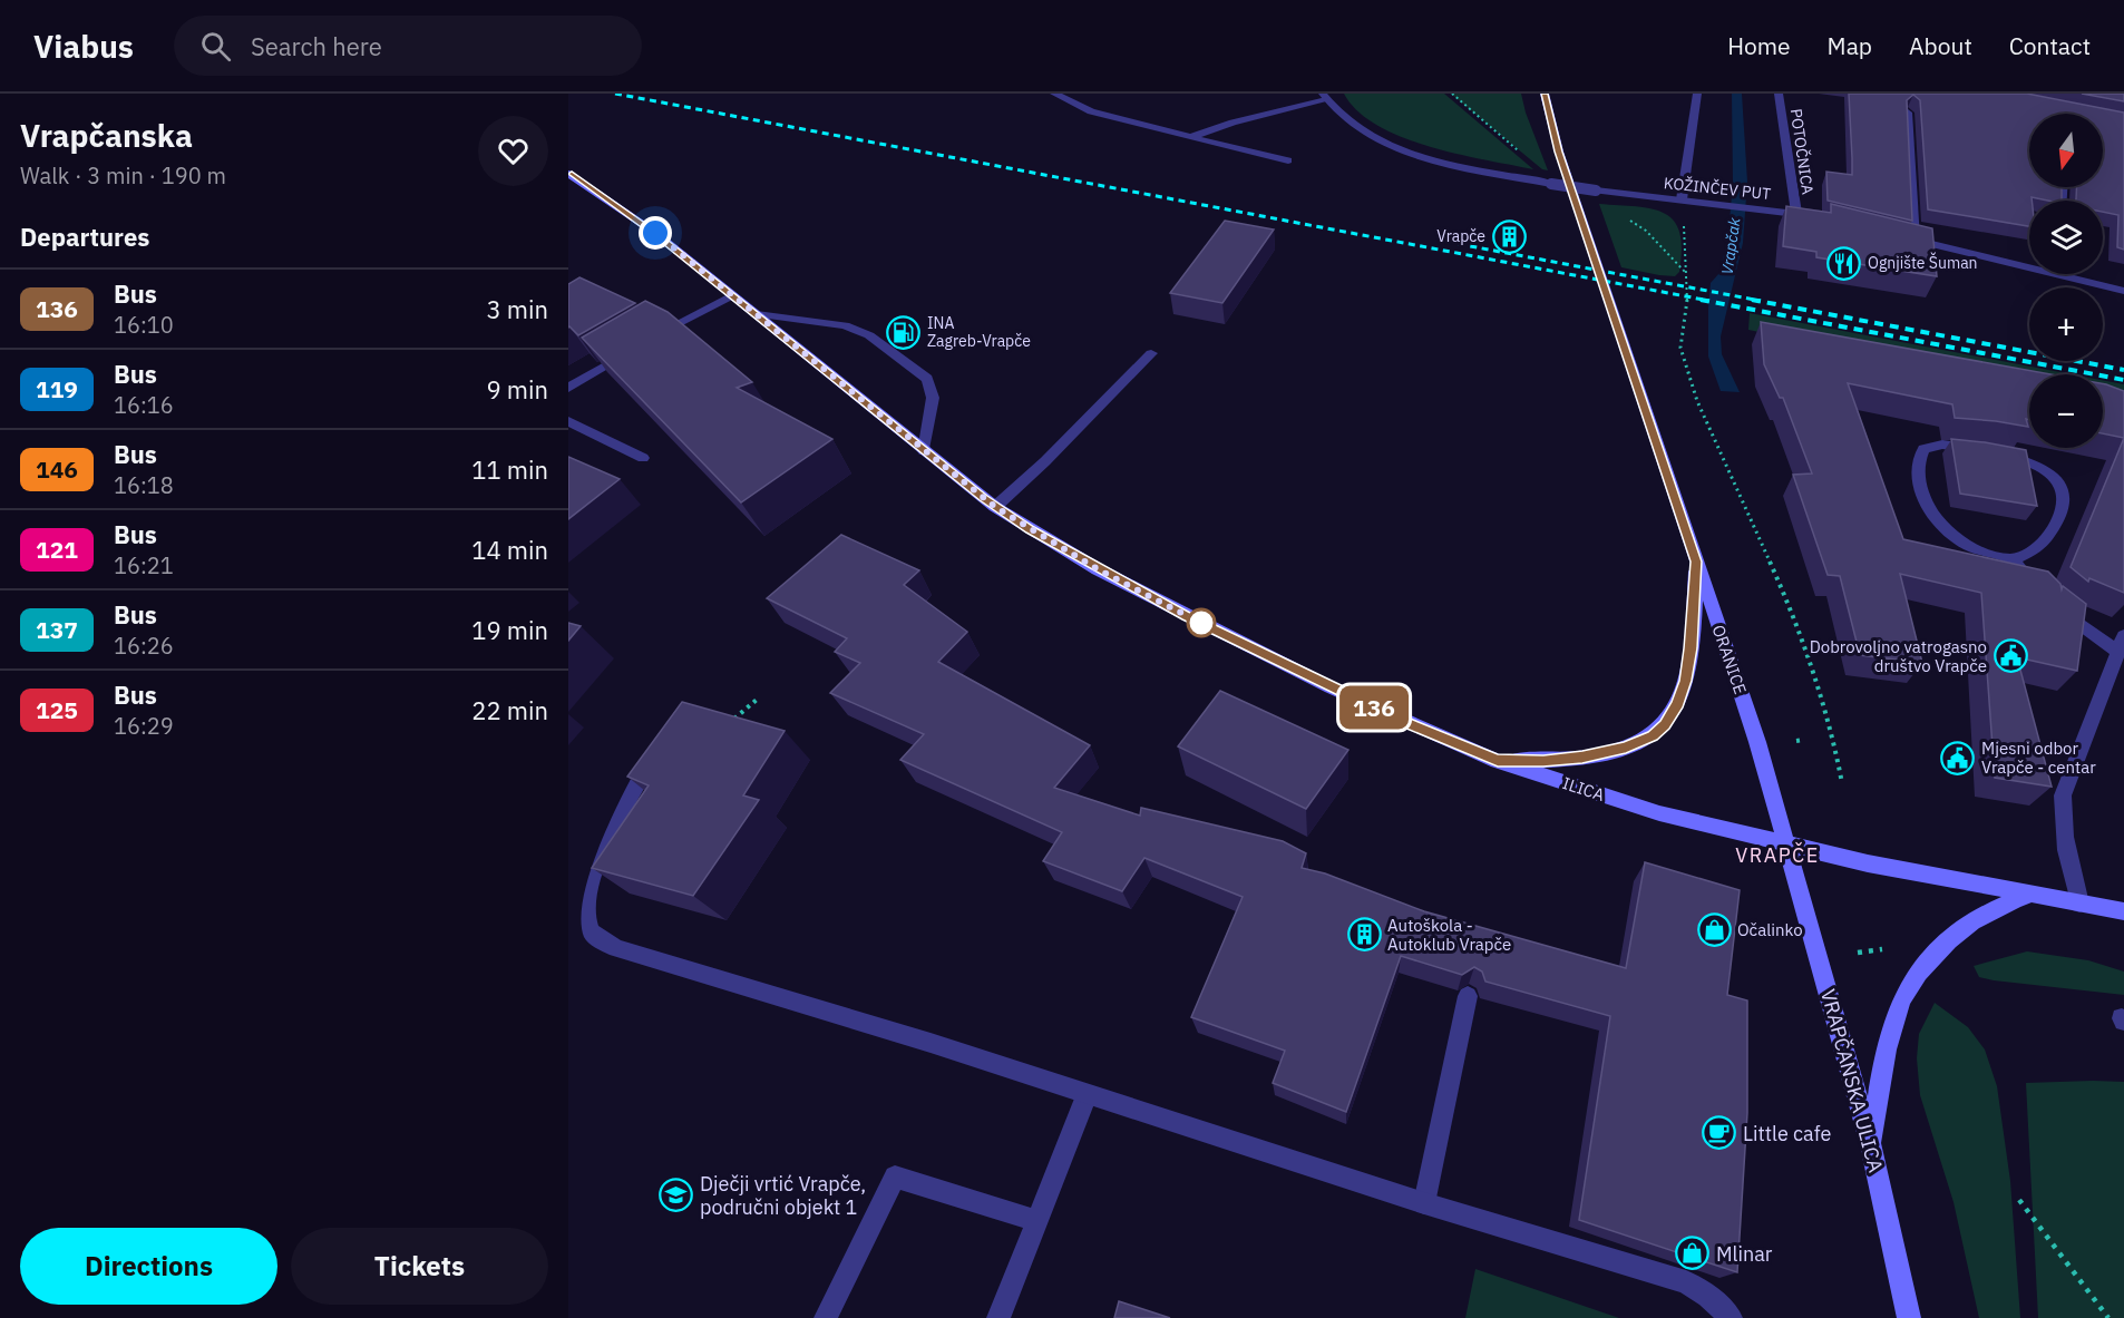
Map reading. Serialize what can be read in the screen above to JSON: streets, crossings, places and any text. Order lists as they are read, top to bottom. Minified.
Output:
{"streets":{"main road":["ORANICE","ILICA","VRAPČANSKA ULICA"],"street":["POTOČNICA","KOŽINČEV PUT"]},"crossings":[["POTOČNICA","KOŽINČEV PUT"],["ORANICE","ILICA"],["ORANICE","VRAPČANSKA ULICA"],["ILICA","VRAPČANSKA ULICA"]],"districts":["VRAPČE"],"water":["Vrapčak"],"places":{"building":["Vrapče","Autoškola - Autoklub Vrapče"],"restaurant":["Ognjište Šuman"],"fuel station":["INA Zagreb-Vrapče"],"public building":["Dobrovoljno vatrogasno društvo Vrapče","Mjesni odbor Vrapče - centar"],"shop":["Očalinko","Mlinar"],"cafe":["Little cafe"],"school or university":["Dječji vrtić Vrapče, područni objekt 1"]},"lines":["bus line 136"],"north":"bottom","page":{"header":"Viabus","search":"Search here","nav":["Home","Map","About","Contact"],"heading":[["Vrapčanska","Walk · 3 min · 190 m"],"Departures"],"on_map":"136","map_buttons":["+","−"],"list":[{"mark":"136","name":"Bus","note":"16:10","value":"3 min"},{"mark":"119","name":"Bus","note":"16:16","value":"9 min"},{"mark":"146","name":"Bus","note":"16:18","value":"11 min"},{"mark":"121","name":"Bus","note":"16:21","value":"14 min"},{"mark":"137","name":"Bus","note":"16:26","value":"19 min"},{"mark":"125","name":"Bus","note":"16:29","value":"22 min"}],"buttons":["Directions","Tickets"]}}
